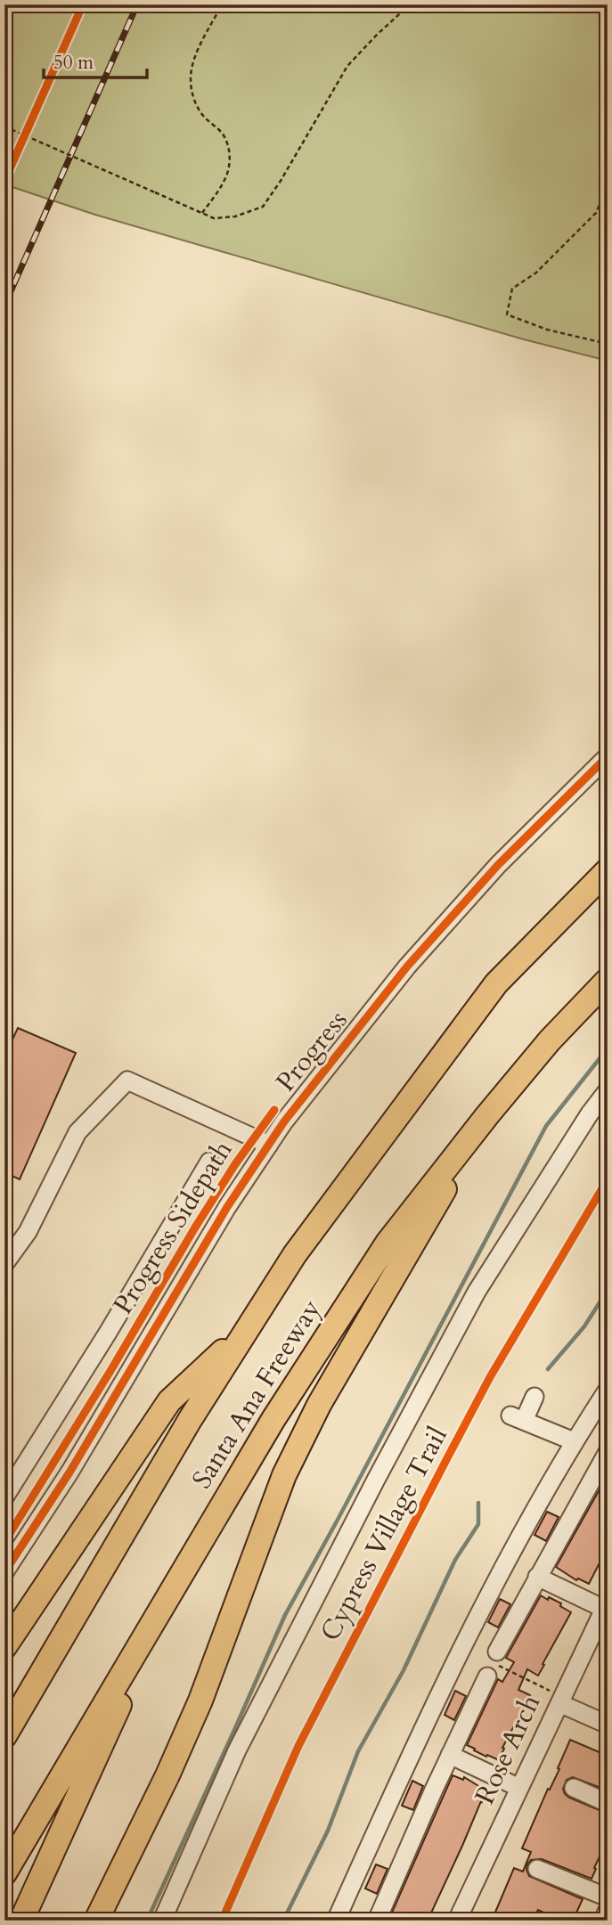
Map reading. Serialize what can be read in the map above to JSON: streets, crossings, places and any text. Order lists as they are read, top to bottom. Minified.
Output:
{"streets":{"highway":["Santa Ana Freeway"],"street":["Progress","Rose Arch"],"cycle path":["Progress Sidepath","Cypress Village Trail"]},"scale_bar":"50 m"}
